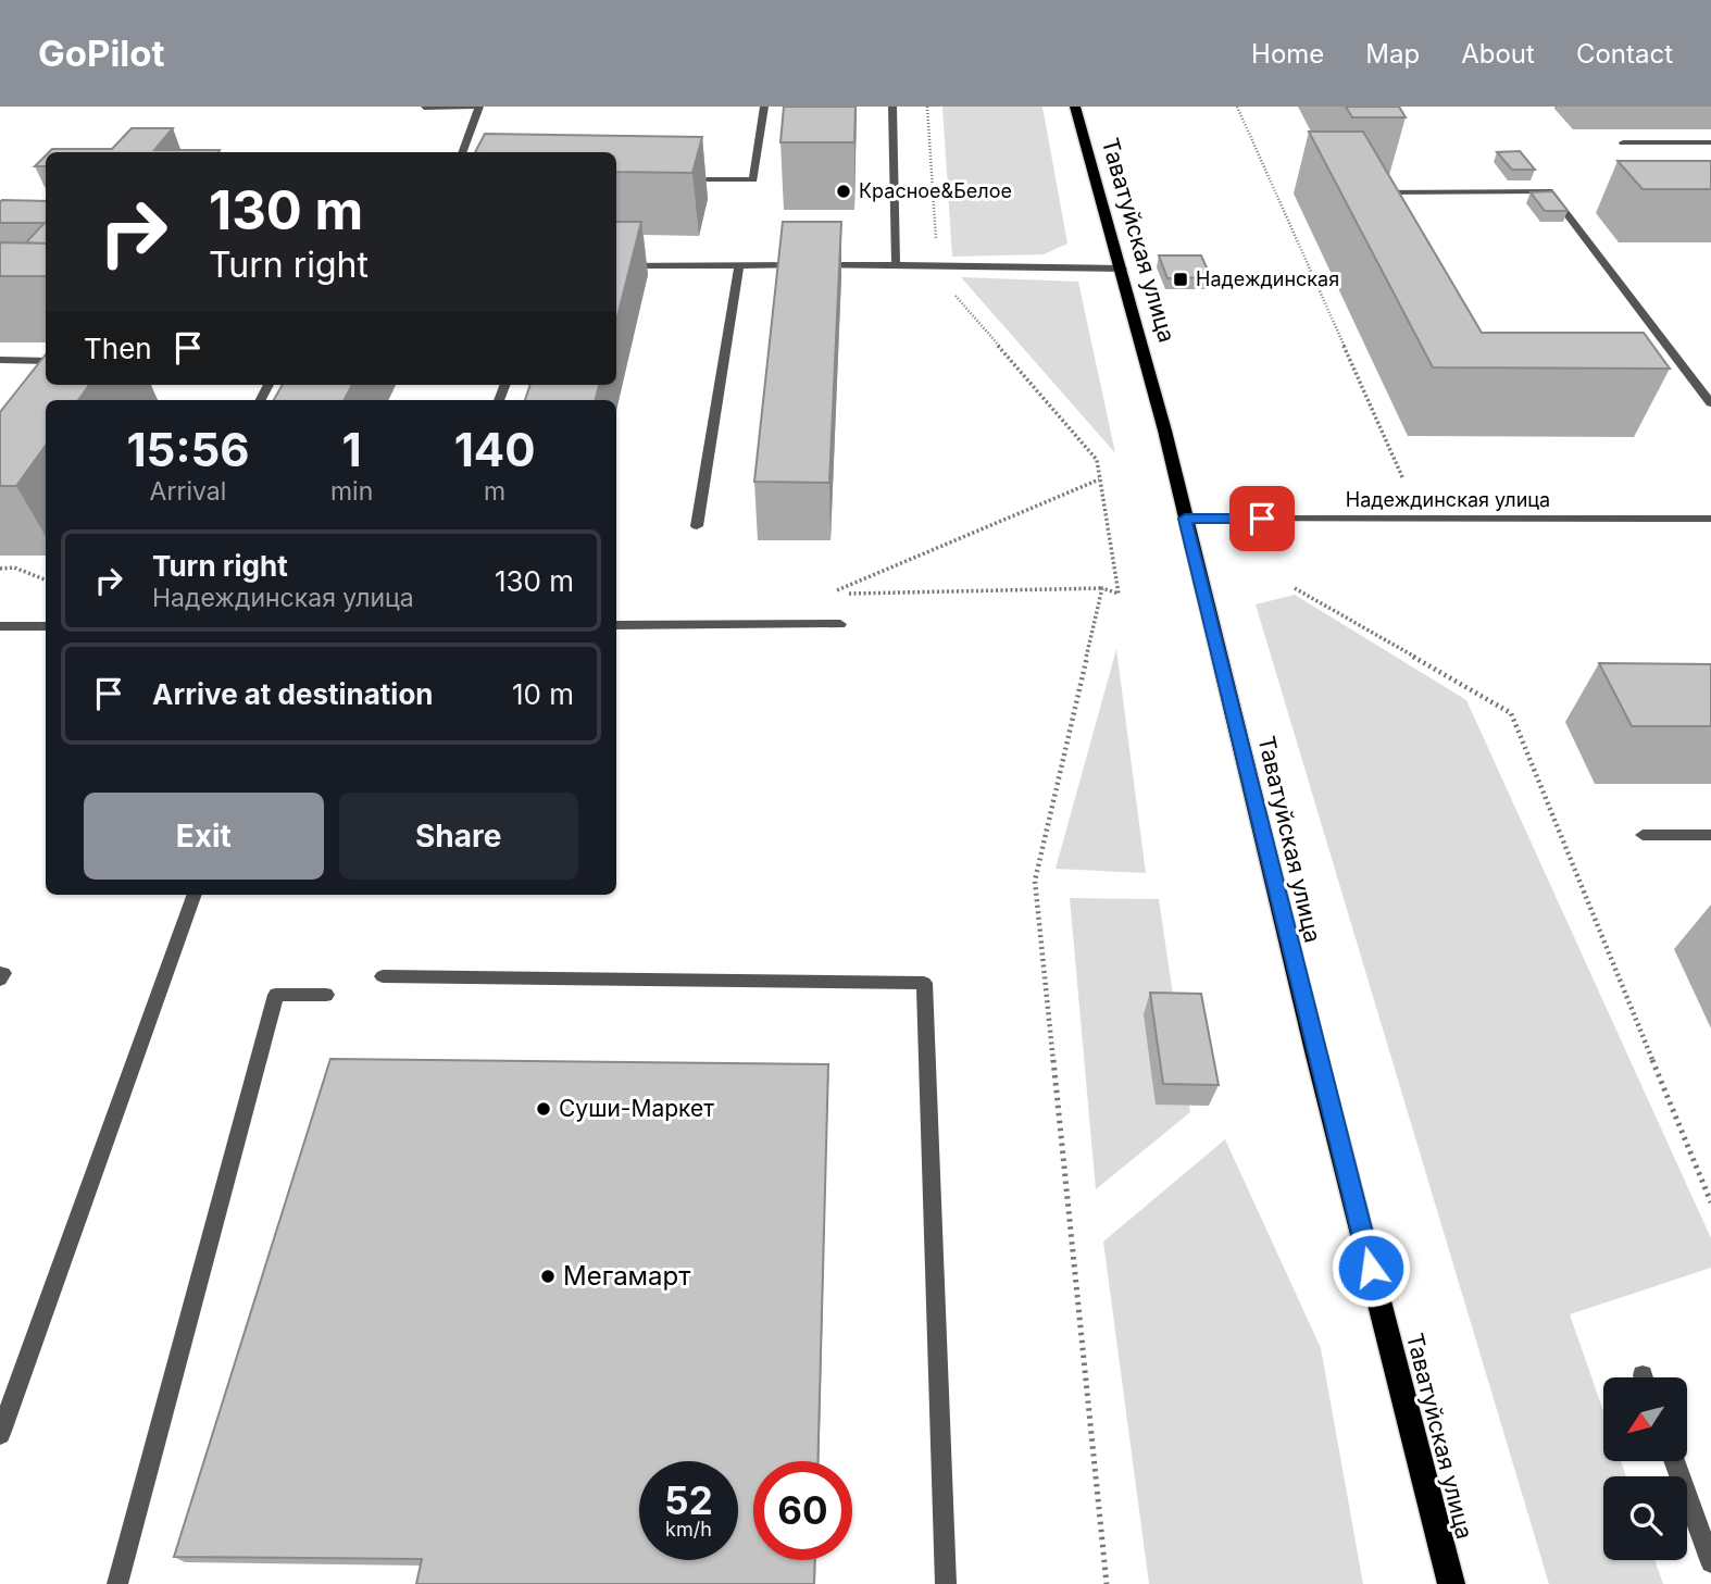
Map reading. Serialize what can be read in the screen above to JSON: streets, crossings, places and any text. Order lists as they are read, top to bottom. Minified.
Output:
{"streets":{"main road":["Таватуйская улица"],"street":["Надеждинская улица"]},"crossings":[["Таватуйская улица","Надеждинская улица"]],"places":{"other":["Красное&Белое","Суши-Маркет","Мегамарт"],"transit":["Надеждинская"]},"north":"bottom left","page":{"header":"GoPilot","nav":["Home","Map","About","Contact"],"turn":["130 m","Turn right"],"then":"Then","eta":["15:56","Arrival","1","min","140","m"],"list":[{"name":"Turn right","note":"Надеждинская улица","value":"130 m"},{"name":"Arrive at destination","value":"10 m"}],"buttons":["Exit","Share"],"speed":"52 km/h","limit":"60"}}
